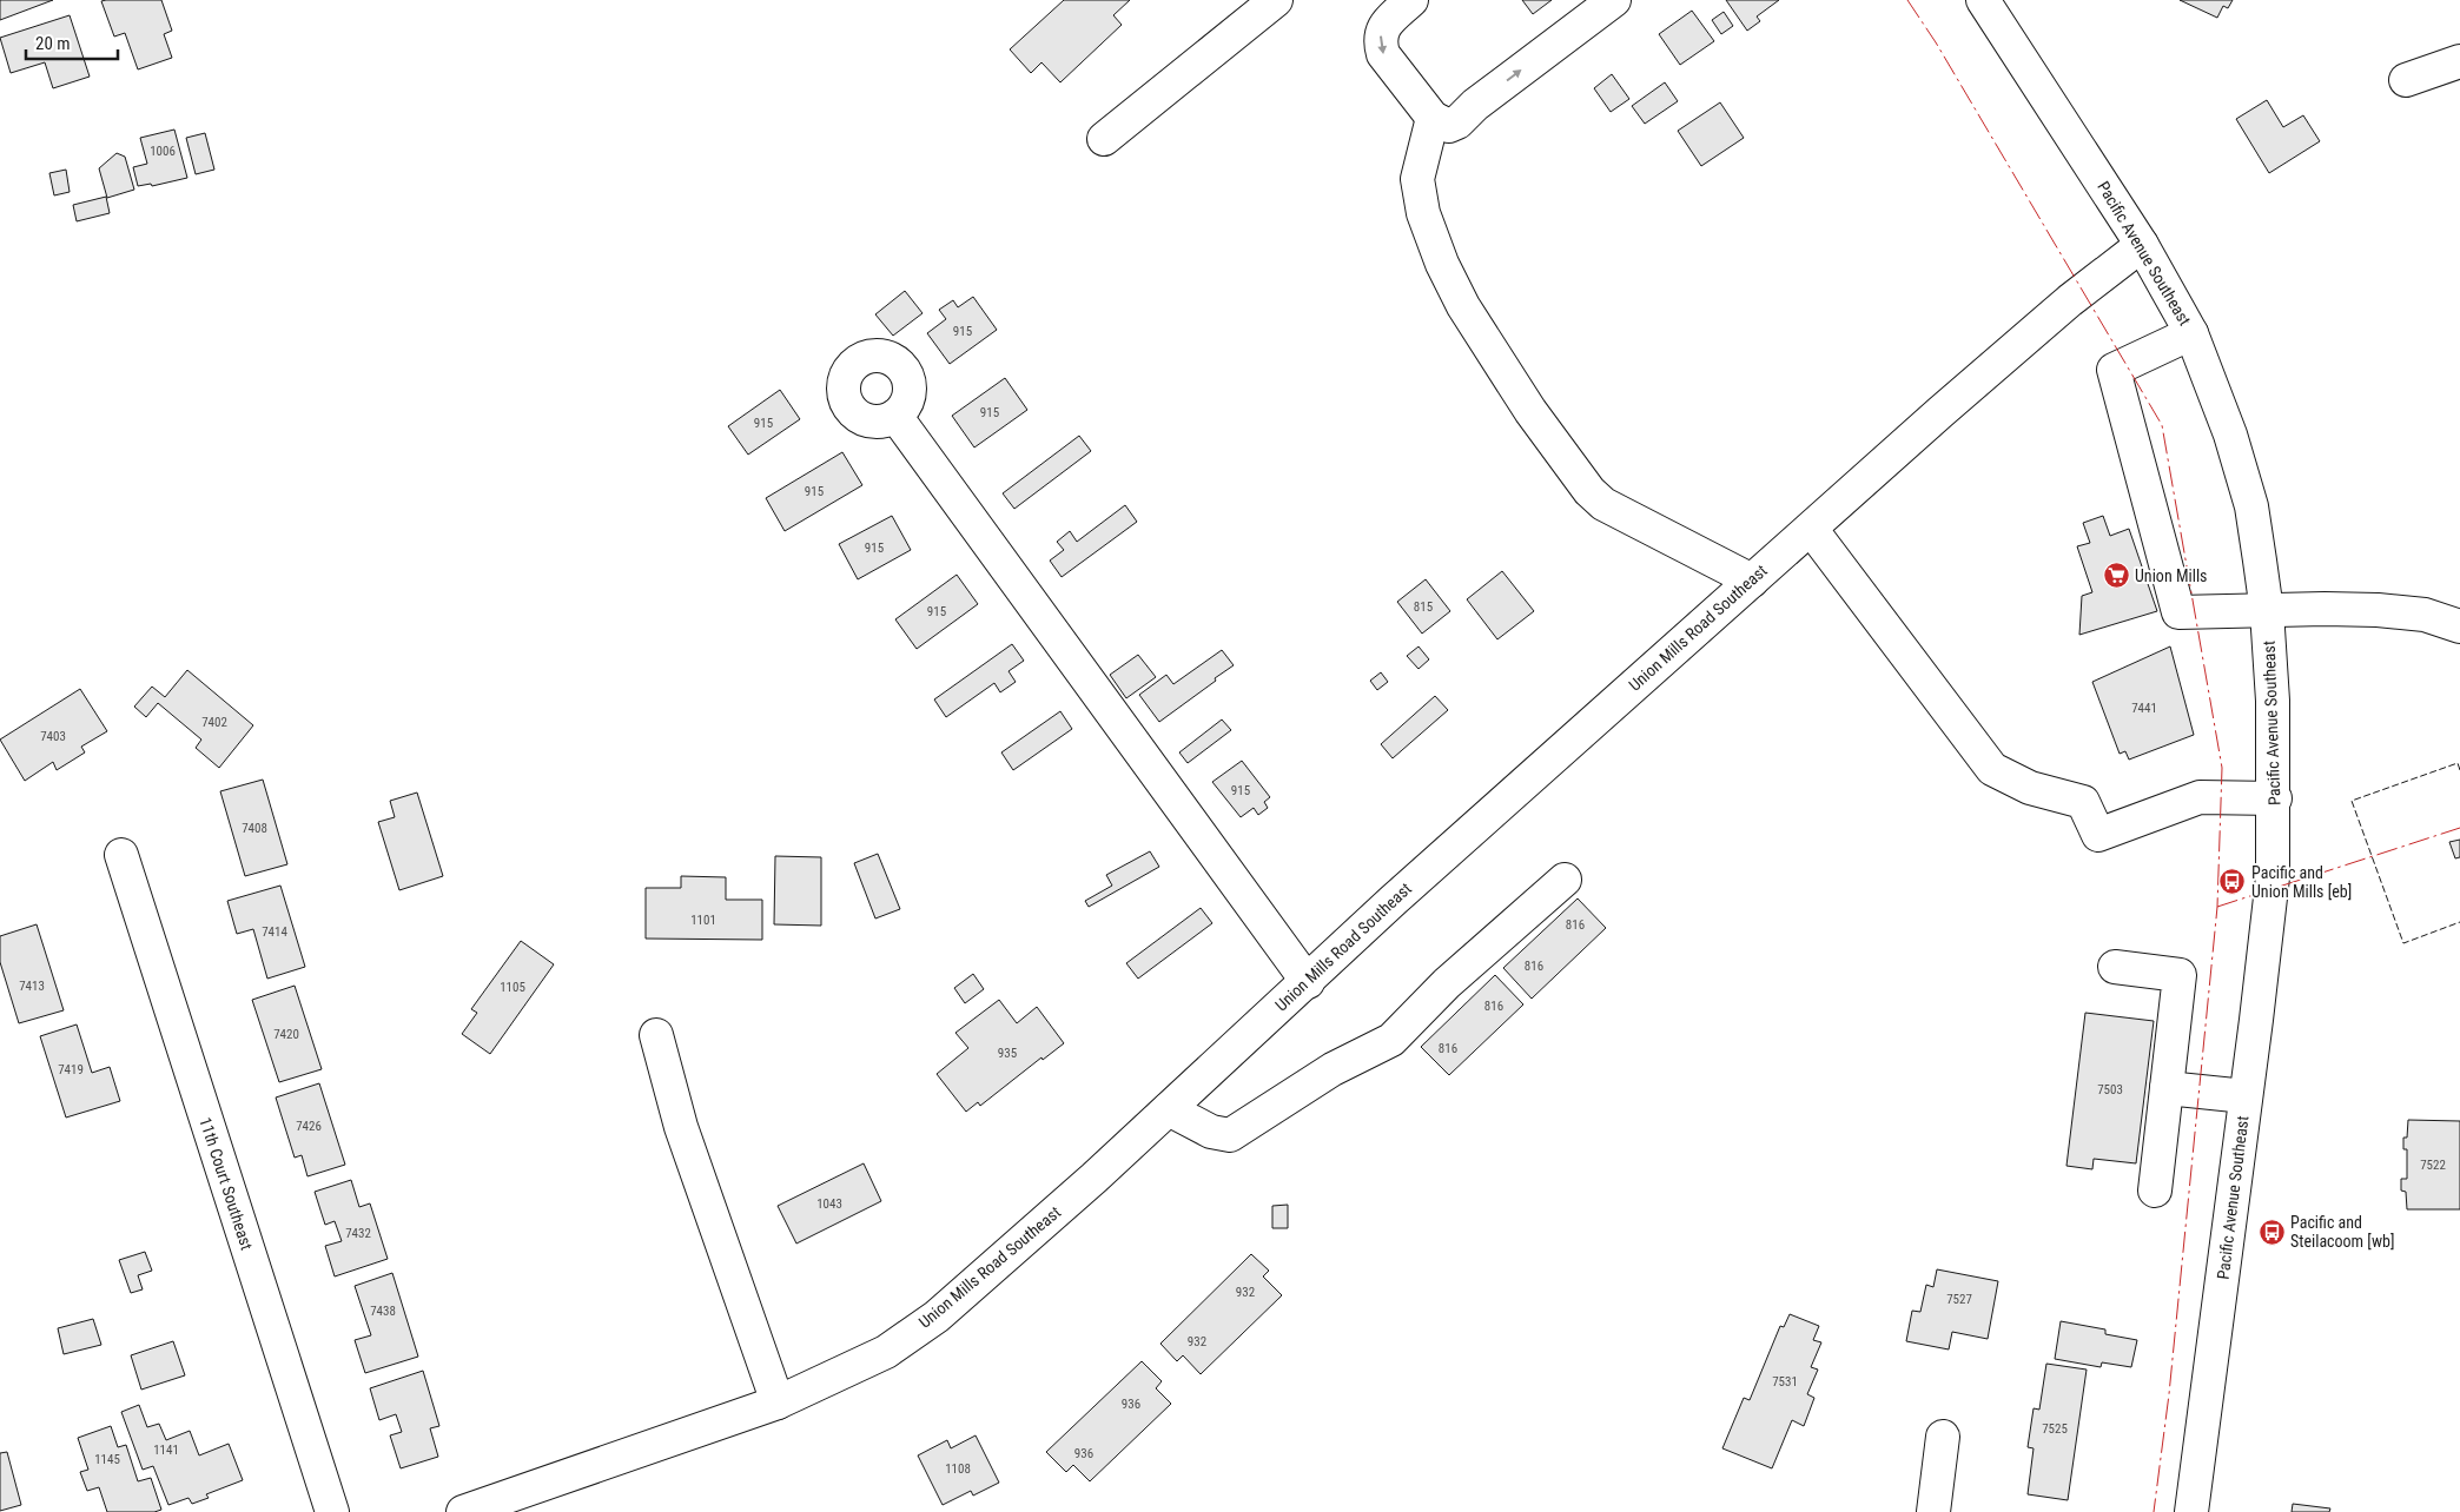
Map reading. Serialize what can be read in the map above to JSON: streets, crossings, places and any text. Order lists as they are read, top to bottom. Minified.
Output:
{"streets":{"street":["Pacific Avenue Southeast","Union Mills Road Southeast","11th Court Southeast"]},"crossings":[["Pacific Avenue Southeast","Union Mills Road Southeast"]],"places":{"supermarket":["Union Mills"],"bus stop":["Pacific and Union Mills [eb]","Pacific and Steilacoom [wb]"]},"house_numbers":["1006","915","915","915","915","915","815","915","7441","7402","7403","915","7408","1101","816","7414","816","7413","1105","816","7420","816","935","7419","7503","7426","7522","1043","7432","932","7527","7438","932","7531","936","7525","1141","936","1145","1108"],"scale_bar":"20 m"}
